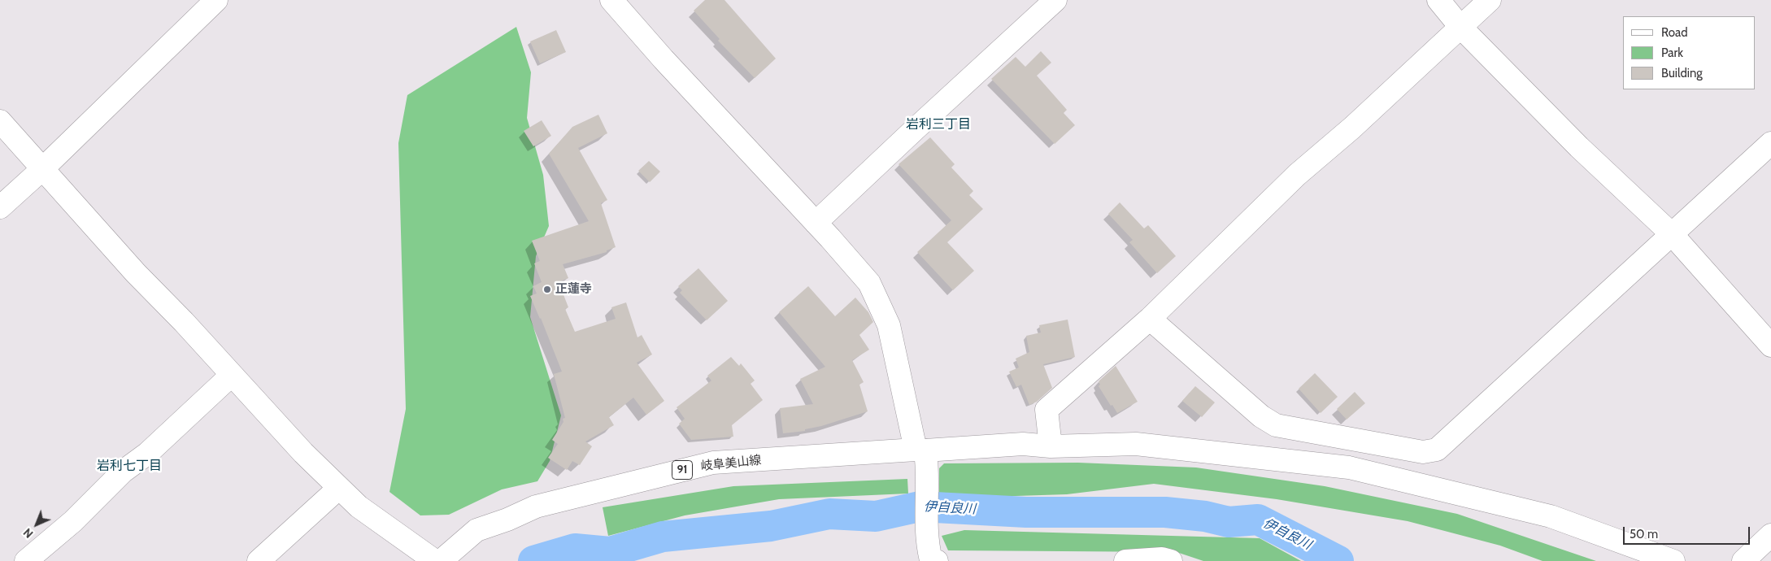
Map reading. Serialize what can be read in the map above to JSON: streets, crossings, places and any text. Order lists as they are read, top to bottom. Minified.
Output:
{"streets":{"street":["岐阜美山線","91"]},"districts":["岩利三丁目","岩利七丁目"],"water":["伊自良川"],"places":["正蓮寺"],"legend":["Road","Park","Building"],"scale_bar":"50 m","north":"bottom left"}
